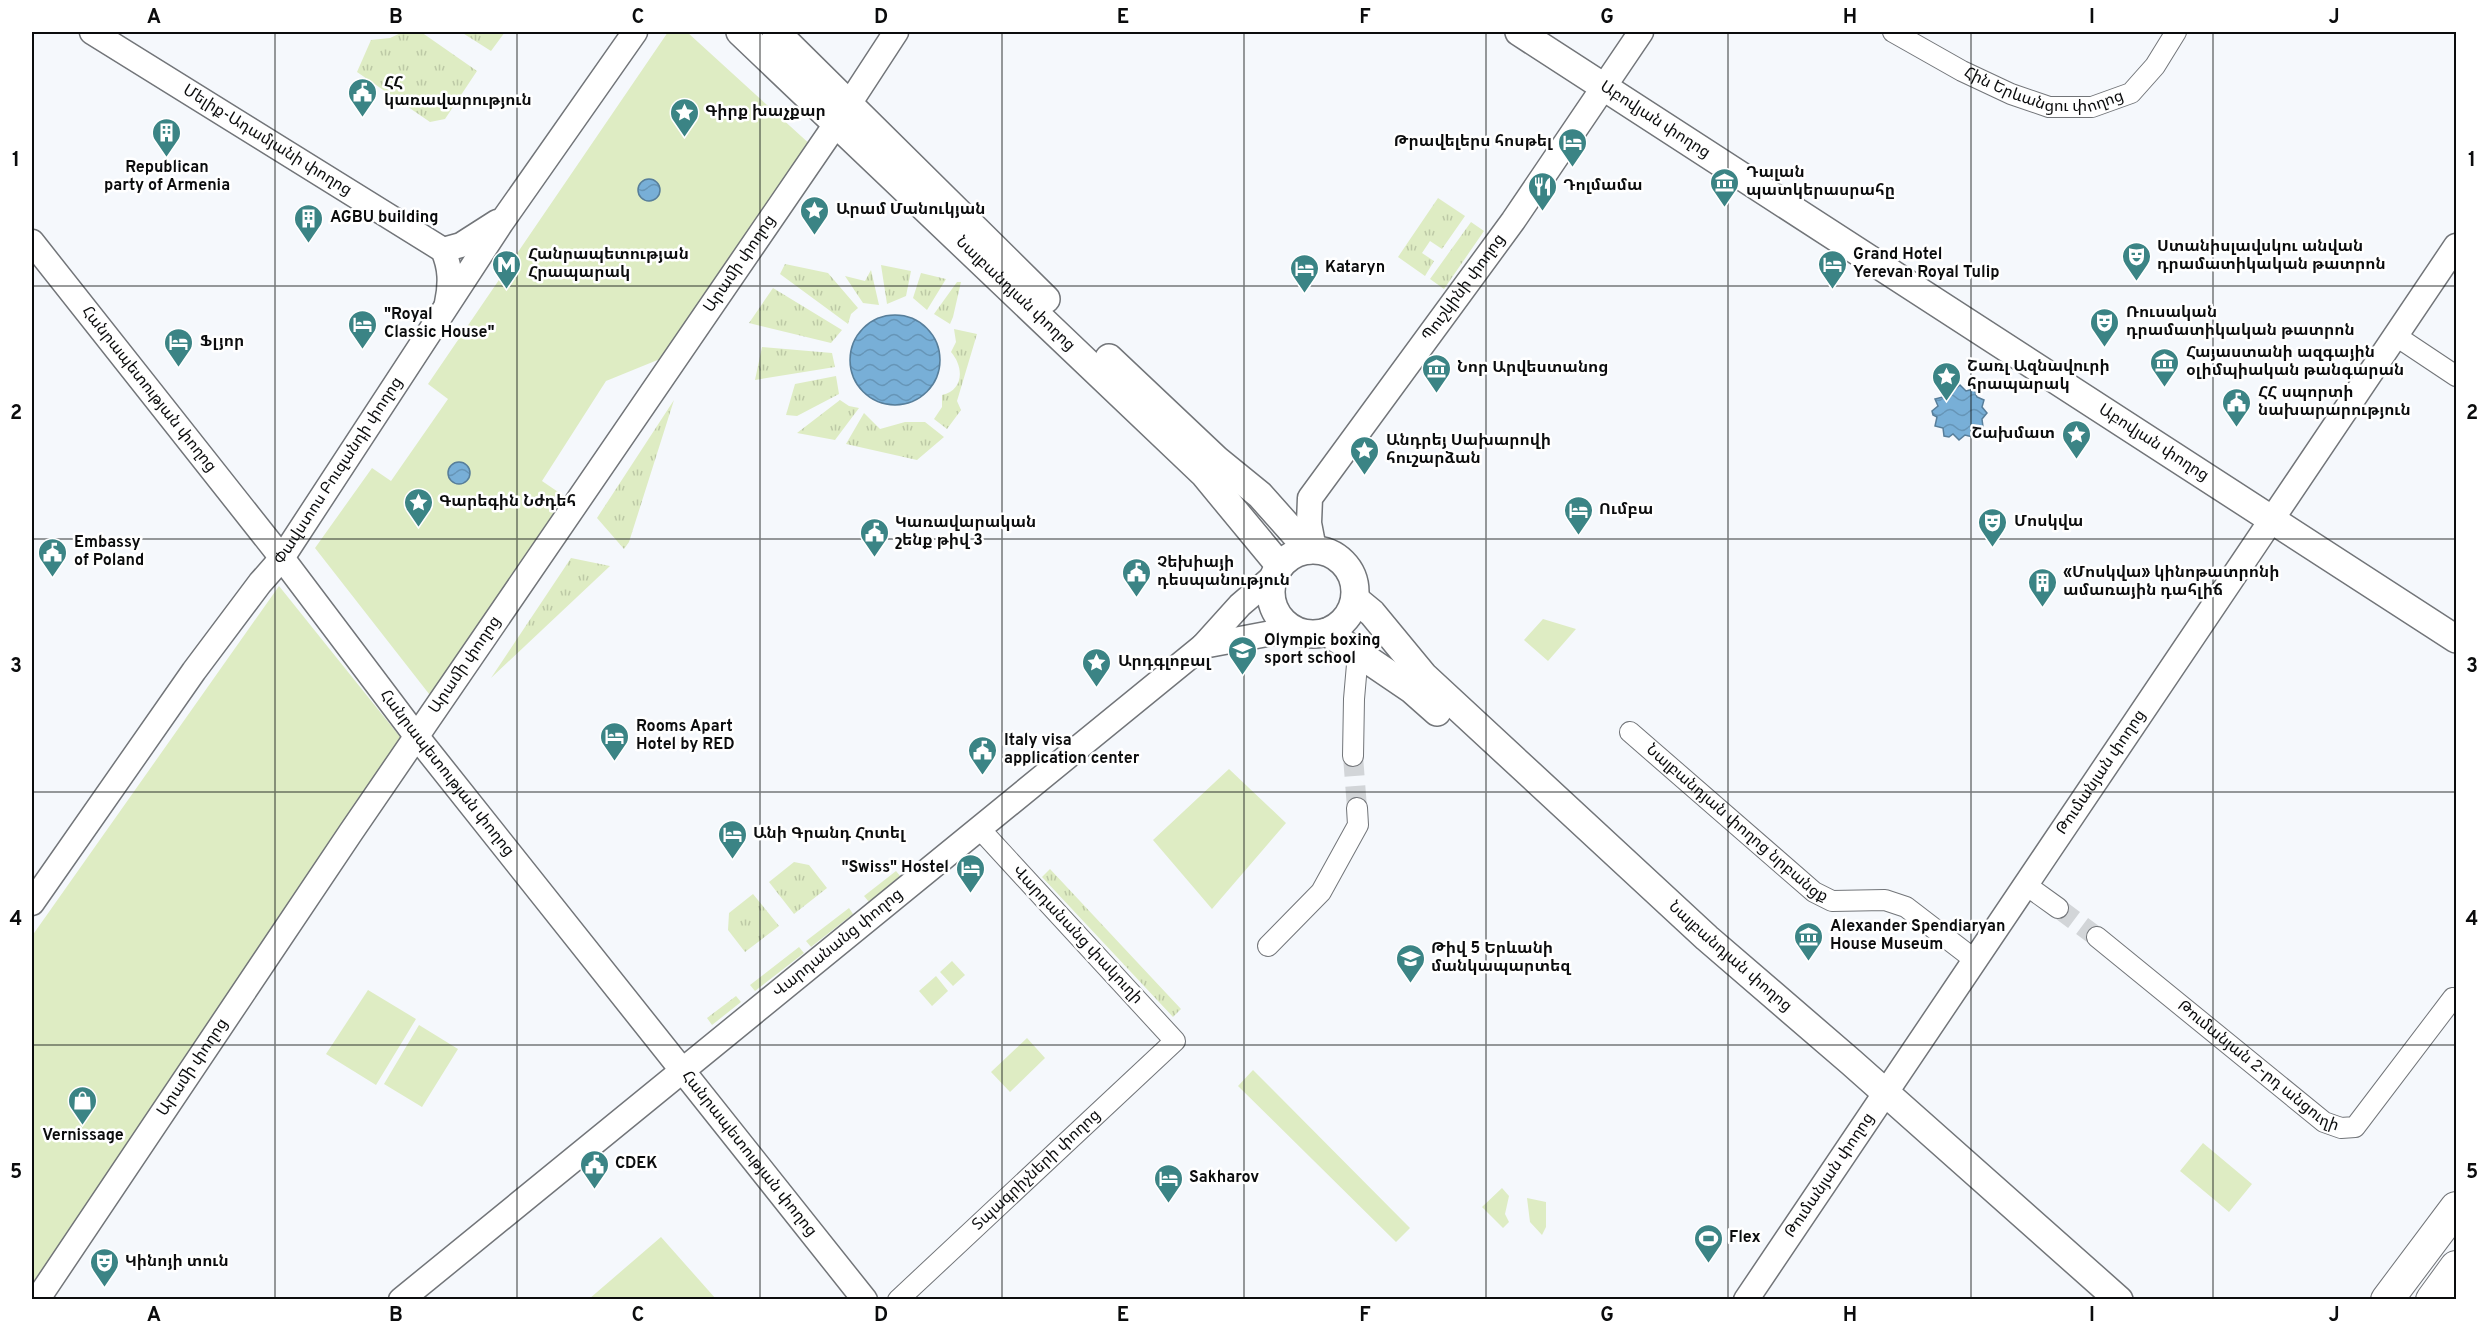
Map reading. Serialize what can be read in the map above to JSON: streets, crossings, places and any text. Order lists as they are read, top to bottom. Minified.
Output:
{"streets":{"main road":["Աբովյան փողոց","Նալբանդյան փողոց"],"street":["Հին Երևանցու փողոց","Մելիք-Ադամյանի փողոց","Արամի փողոց","Պուշկինի փողոց","Հանրապետության փողոց","Փավստոս Բուզանդի փողոց","Թումանյան փողոց","Նալբանդյան փողոց նրբանցք","Վարդանանց փակուղի","Վարդանանց փողոց","Թումանյան 2-րդ անցուղի","Տպագրիչների փողոց"]},"crossings":[["Աբովյան փողոց","Պուշկինի փողոց"],["Աբովյան փողոց","Թումանյան փողոց"],["Արամի փողոց","Նալբանդյան փողոց"],["Արամի փողոց","Հանրապետության փողոց"],["Պուշկինի փողոց","Նալբանդյան փողոց"],["Պուշկինի փողոց","Վարդանանց փողոց"],["Նալբանդյան փողոց","Թումանյան փողոց"],["Նալբանդյան փողոց","Վարդանանց փողոց"],["Հանրապետության փողոց","Փավստոս Բուզանդի փողոց"],["Հանրապետության փողոց","Վարդանանց փողոց"],["Թումանյան փողոց","Նալբանդյան փողոց նրբանցք"],["Վարդանանց փակուղի","Վարդանանց փողոց"],["Վարդանանց փակուղի","Տպագրիչների փողոց"]],"places":{"public building":["ՀՀ կառավարություն","ՀՀ սպորտի նախարարություն","Կառավարական շենք թիվ 3","Embassy of Poland","Չեխիայի դեսպանություն","Italy visa application center","CDEK"],"place":["Գիրք խաչքար","Արամ Մանուկյան","Շառլ Ազնավուրի հրապարակ","Շախմատ","Անդրեյ Սախարովի հուշարձան","Գարեգին Նժդեհ","Արդգլոբալ"],"building":["Republican party of Armenia","AGBU building","«Մոսկվա» կինոթատրոնի ամառային դահլիճ"],"hotel":["Թրավելերս հոսթել","Grand Hotel Yerevan Royal Tulip","Kataryn","\"Royal Classic House\"","Ֆլյոր","Ումբա","Rooms Apart Hotel by RED","Անի Գրանդ Հոտել","\"Swiss\" Hostel","Sakharov"],"museum":["Դալան պատկերասրահը","Հայաստանի ազգային օլիմպիական թանգարան","Նոր Արվեստանոց","Alexander Spendiaryan House Museum"],"restaurant":["Դոլմամա"],"theatre":["Ստանիսլավսկու անվան դրամատիկական թատրոն","Ռուսական դրամատիկական թատրոն","Մոսկվա","Կինոյի տուն"],"metro station":["Հանրապետության Հրապարակ"],"school or university":["Olympic boxing sport school","Թիվ 5 Երևանի մանկապարտեզ"],"shop":["Vernissage"],"sports":["Flex"]},"grid":{"columns":["A","B","C","D","E","F","G","H","I","J"],"rows":["1","2","3","4","5"]}}
